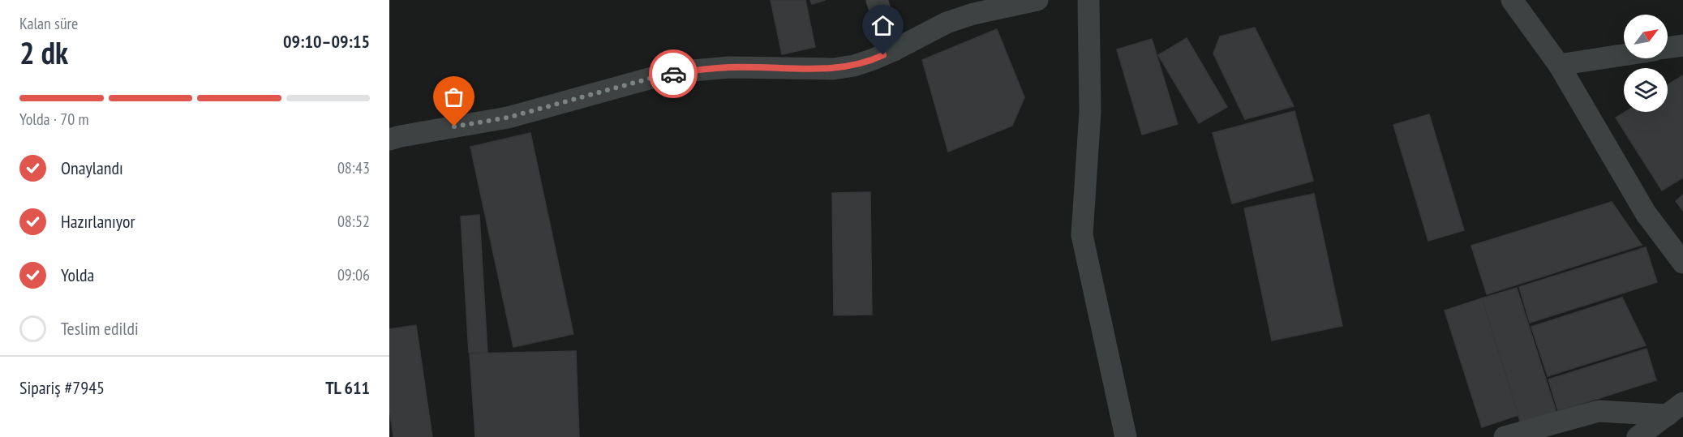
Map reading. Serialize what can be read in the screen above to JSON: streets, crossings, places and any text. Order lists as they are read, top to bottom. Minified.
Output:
{"north":"top right","page":{"heading":["2 dk","Kalan süre","09:10–09:15"],"panel":["Sipariş #7945","TL 611"],"bar":"Yolda · 70 m","list":[["Onaylandı","08:43"],["Hazırlanıyor","08:52"],["Yolda","09:06"],"Teslim edildi"]}}
